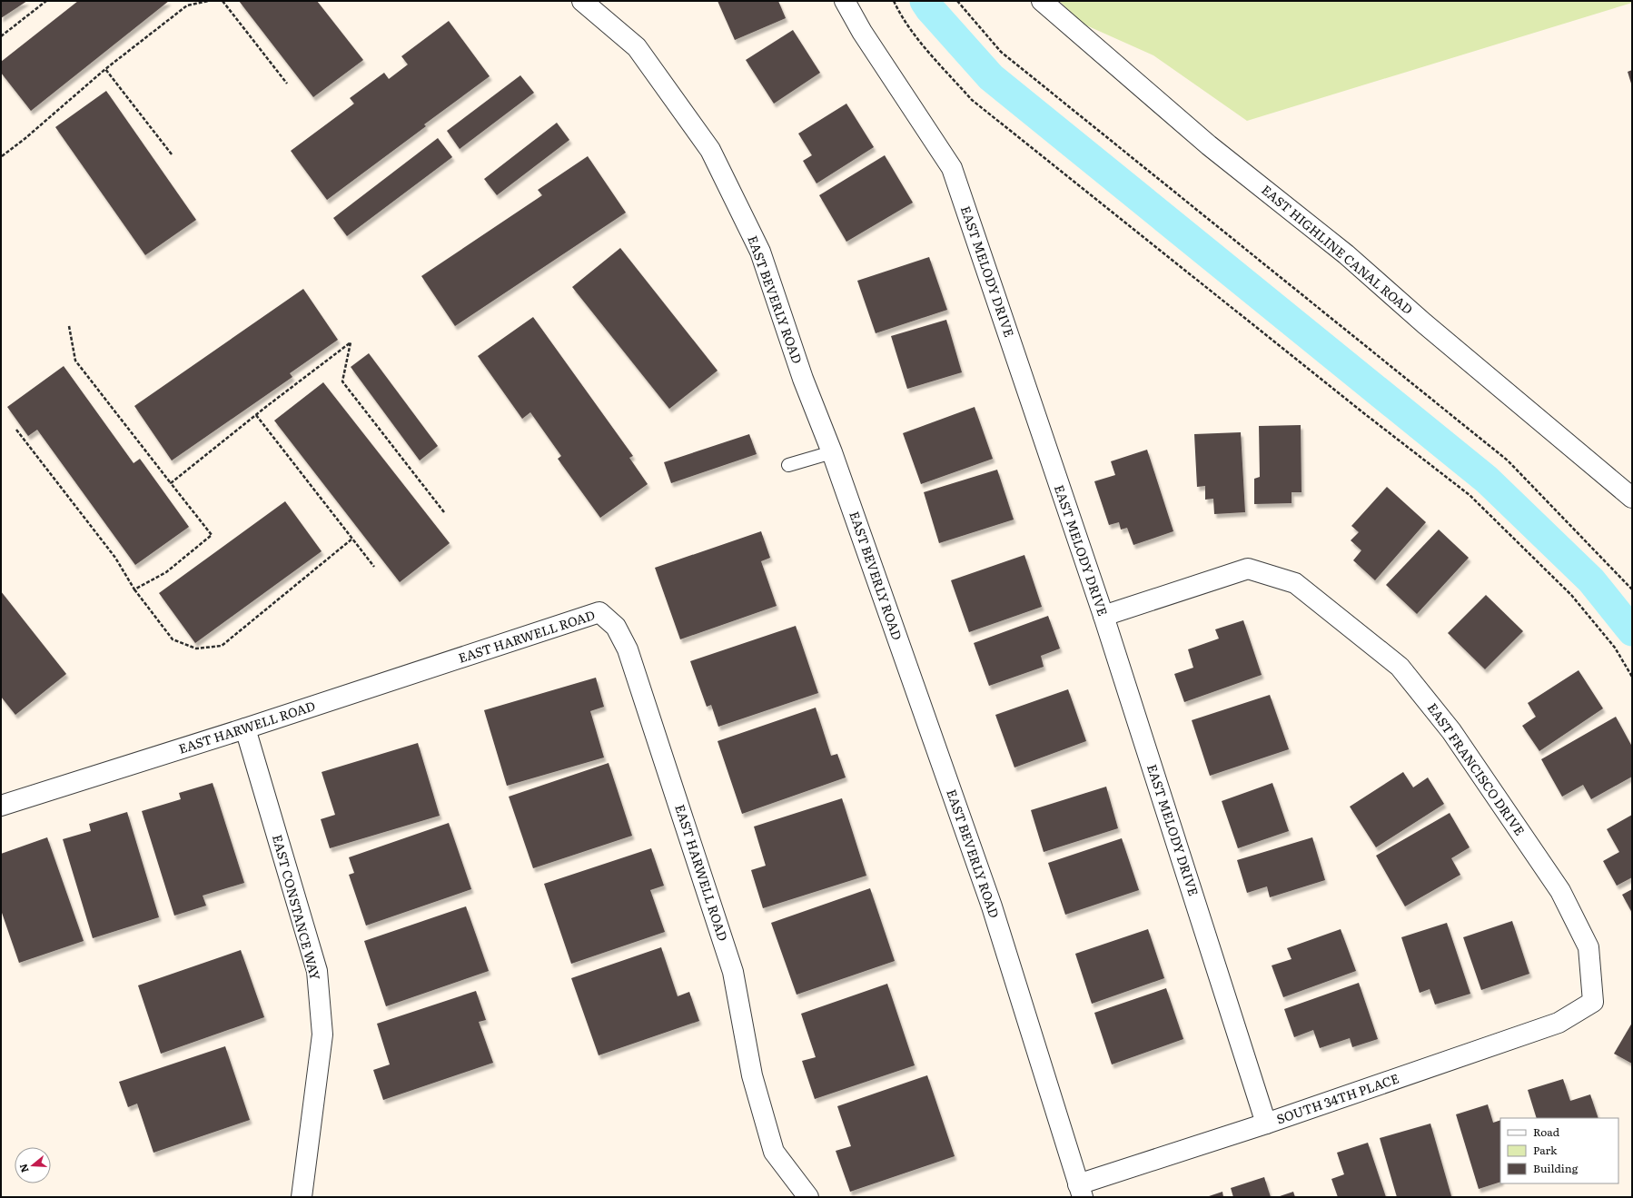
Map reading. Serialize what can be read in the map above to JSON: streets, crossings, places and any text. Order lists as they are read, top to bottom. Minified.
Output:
{"streets":{"street":["EAST HIGHLINE CANAL ROAD","EAST MELODY DRIVE","EAST BEVERLY ROAD","EAST HARWELL ROAD","EAST FRANCISCO DRIVE","EAST CONSTANCE WAY","SOUTH 34TH PLACE"]},"crossings":[["EAST MELODY DRIVE","EAST FRANCISCO DRIVE"],["EAST MELODY DRIVE","SOUTH 34TH PLACE"],["EAST BEVERLY ROAD","SOUTH 34TH PLACE"],["EAST HARWELL ROAD","EAST CONSTANCE WAY"],["EAST FRANCISCO DRIVE","SOUTH 34TH PLACE"]],"legend":["Road","Park","Building"],"north":"left"}
